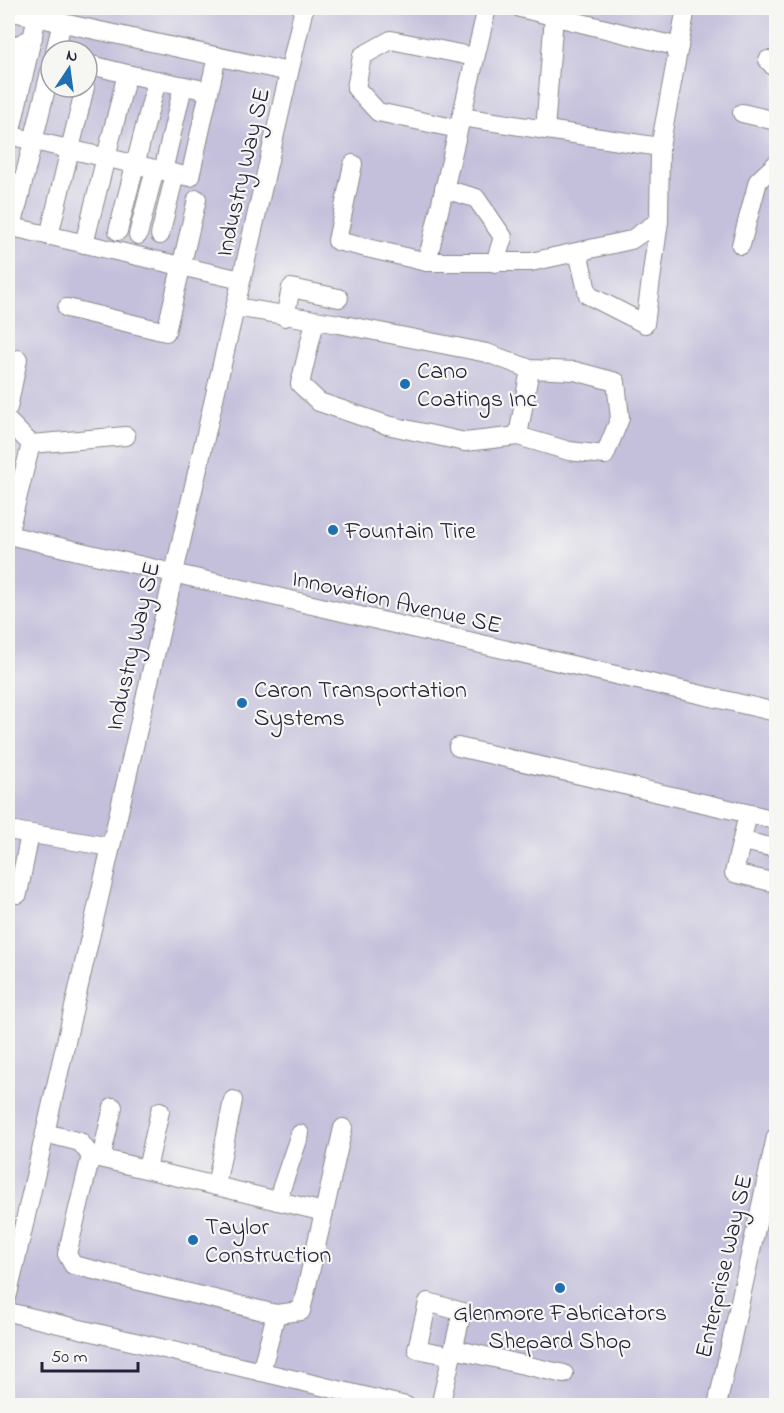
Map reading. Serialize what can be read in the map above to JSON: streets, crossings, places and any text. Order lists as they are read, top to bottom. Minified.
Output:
{"streets":{"street":["Industry Way SE","Innovation Avenue SE","Enterprise Way SE"]},"crossings":[["Industry Way SE","Innovation Avenue SE"]],"places":["Cano Coatings Inc","Fountain Tire","Caron Transportation Systems","Taylor Construction","Glenmore Fabricators Shepard Shop"],"scale_bar":"50 m","north":"top"}
